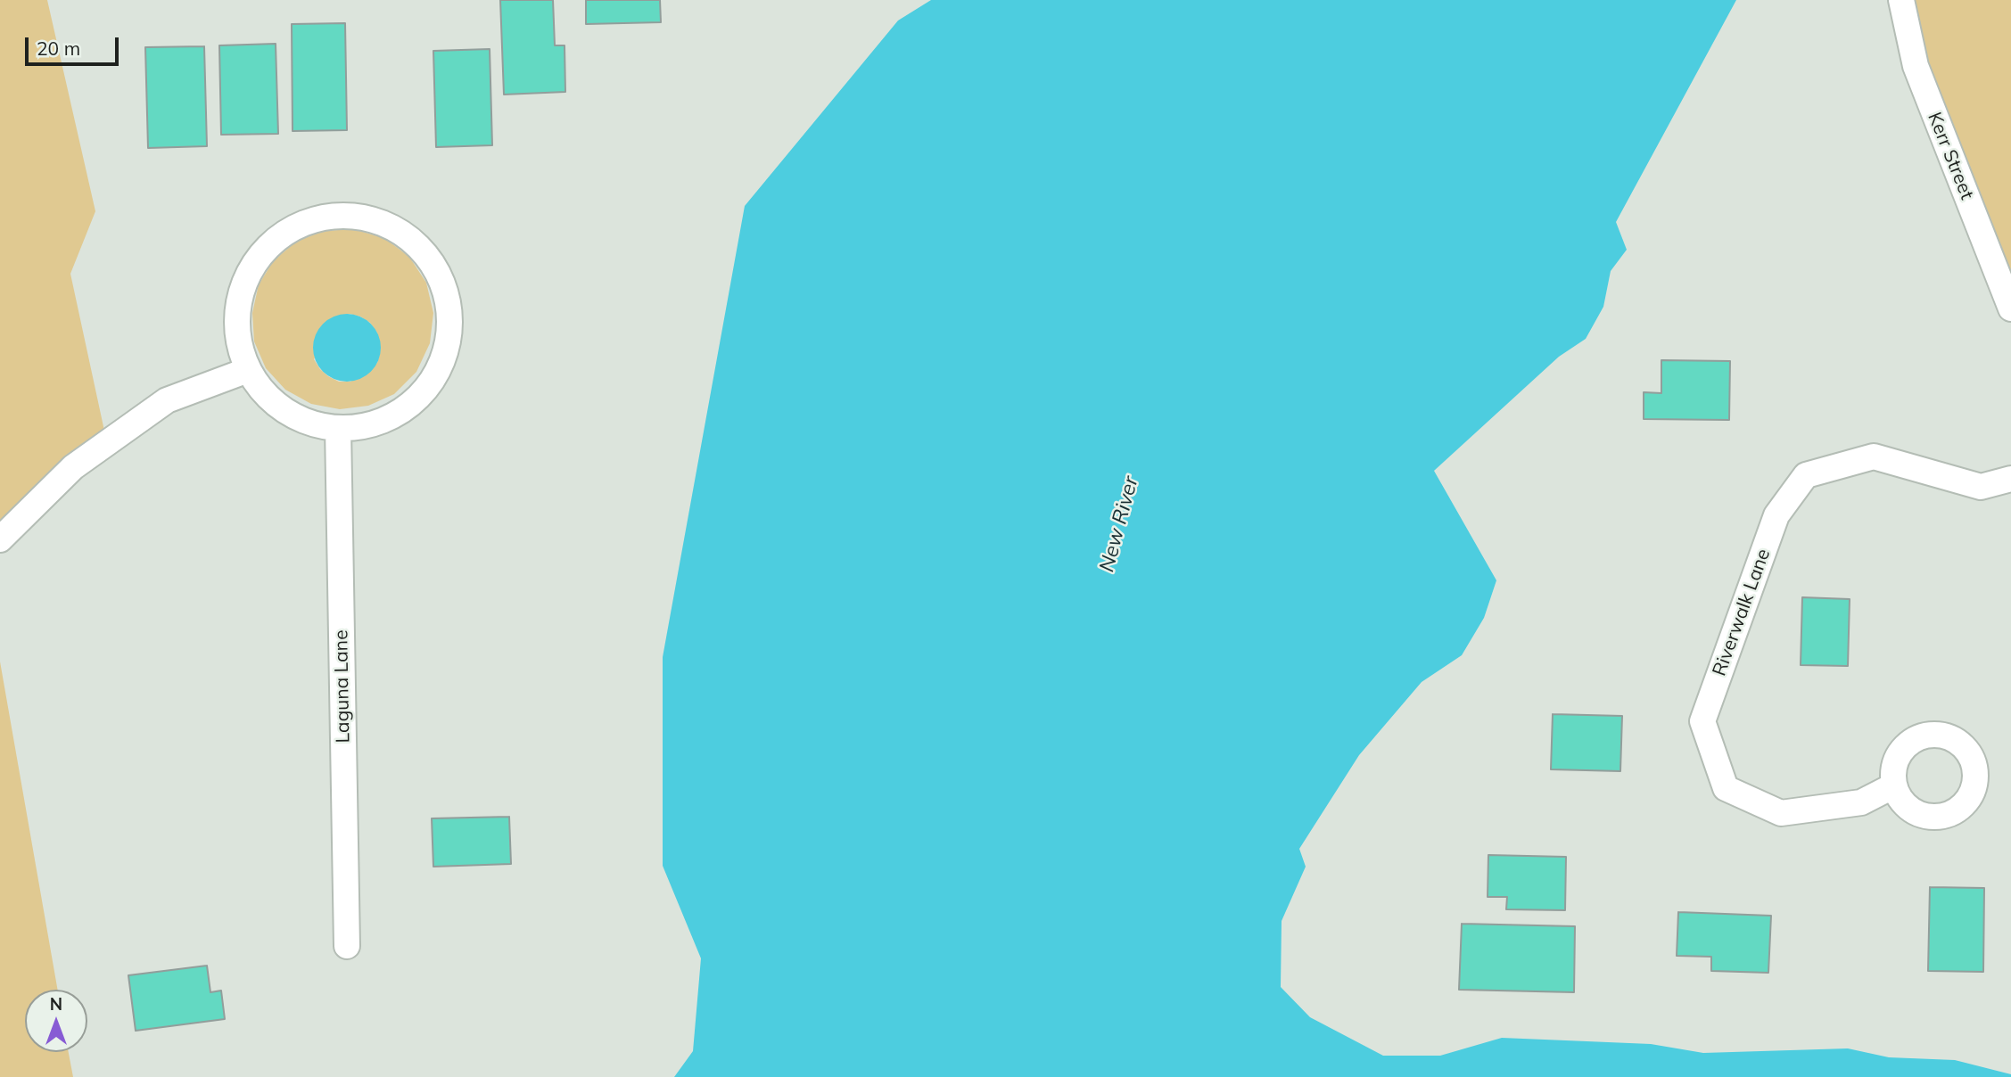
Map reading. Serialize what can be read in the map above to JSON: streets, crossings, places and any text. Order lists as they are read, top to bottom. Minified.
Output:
{"streets":{"street":["Kerr Street","Riverwalk Lane","Laguna Lane"]},"water":["New River"],"scale_bar":"20 m","north":"top"}
